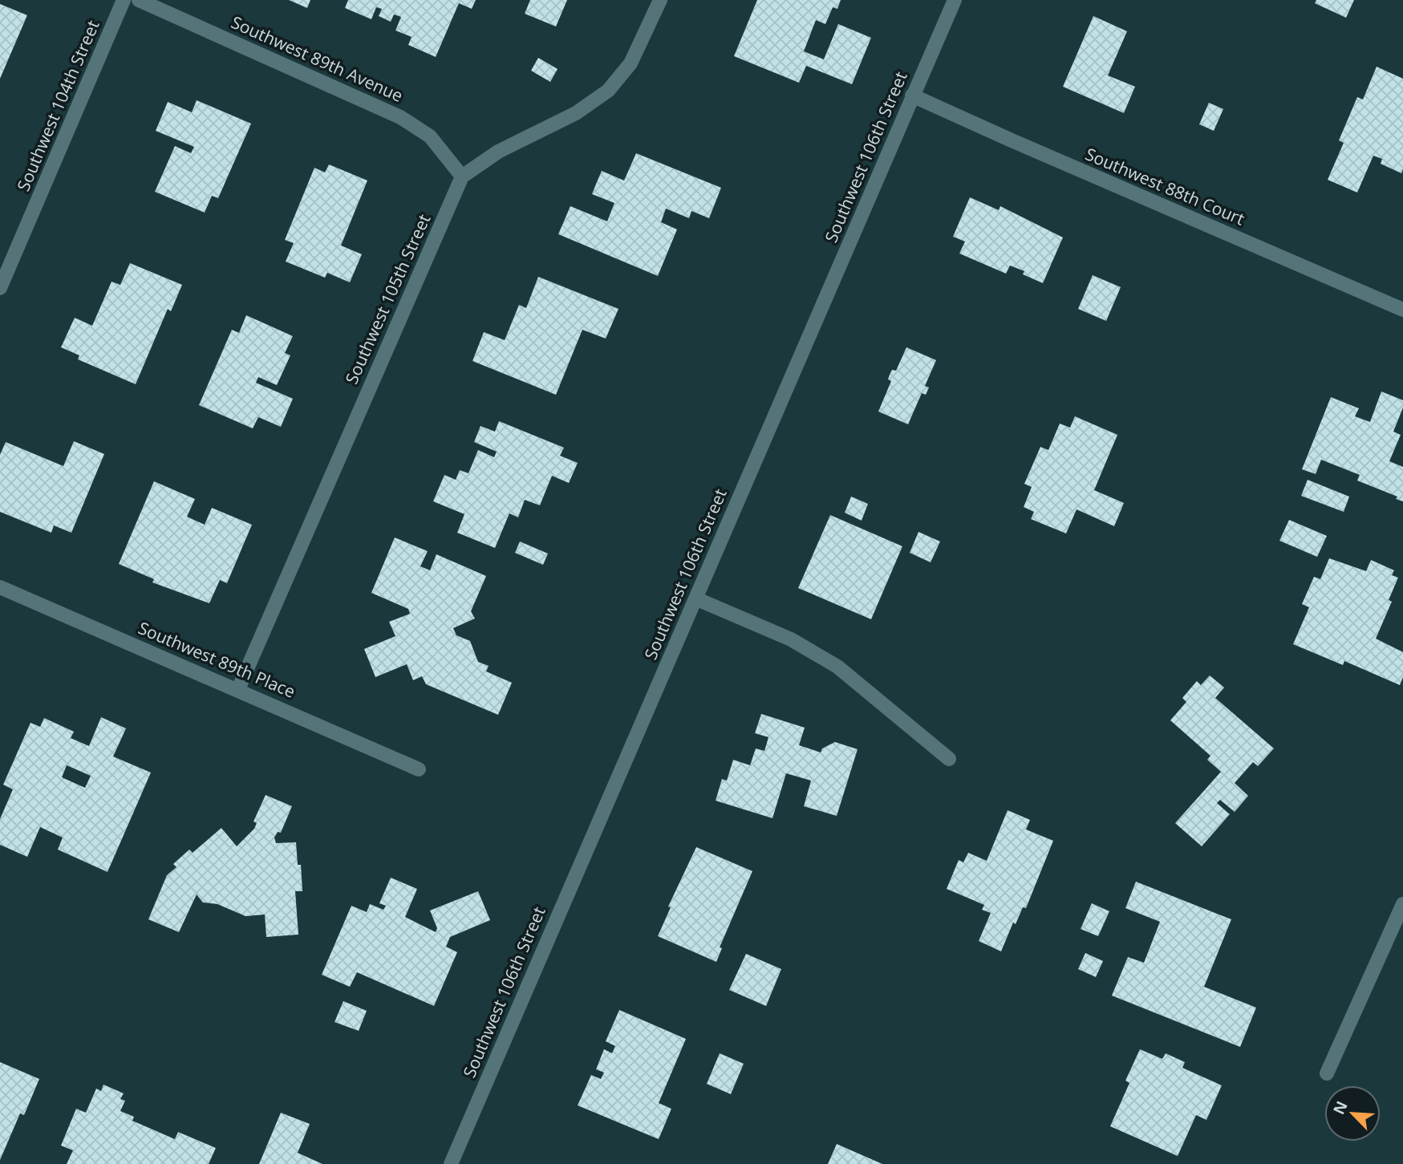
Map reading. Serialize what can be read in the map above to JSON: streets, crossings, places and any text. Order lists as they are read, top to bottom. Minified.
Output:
{"streets":{"street":["Southwest 89th Avenue","Southwest 104th Street","Southwest 106th Street","Southwest 88th Court","Southwest 105th Street","Southwest 89th Place"]},"crossings":[["Southwest 89th Avenue","Southwest 105th Street"],["Southwest 106th Street","Southwest 88th Court"],["Southwest 105th Street","Southwest 89th Place"]],"north":"top left"}
